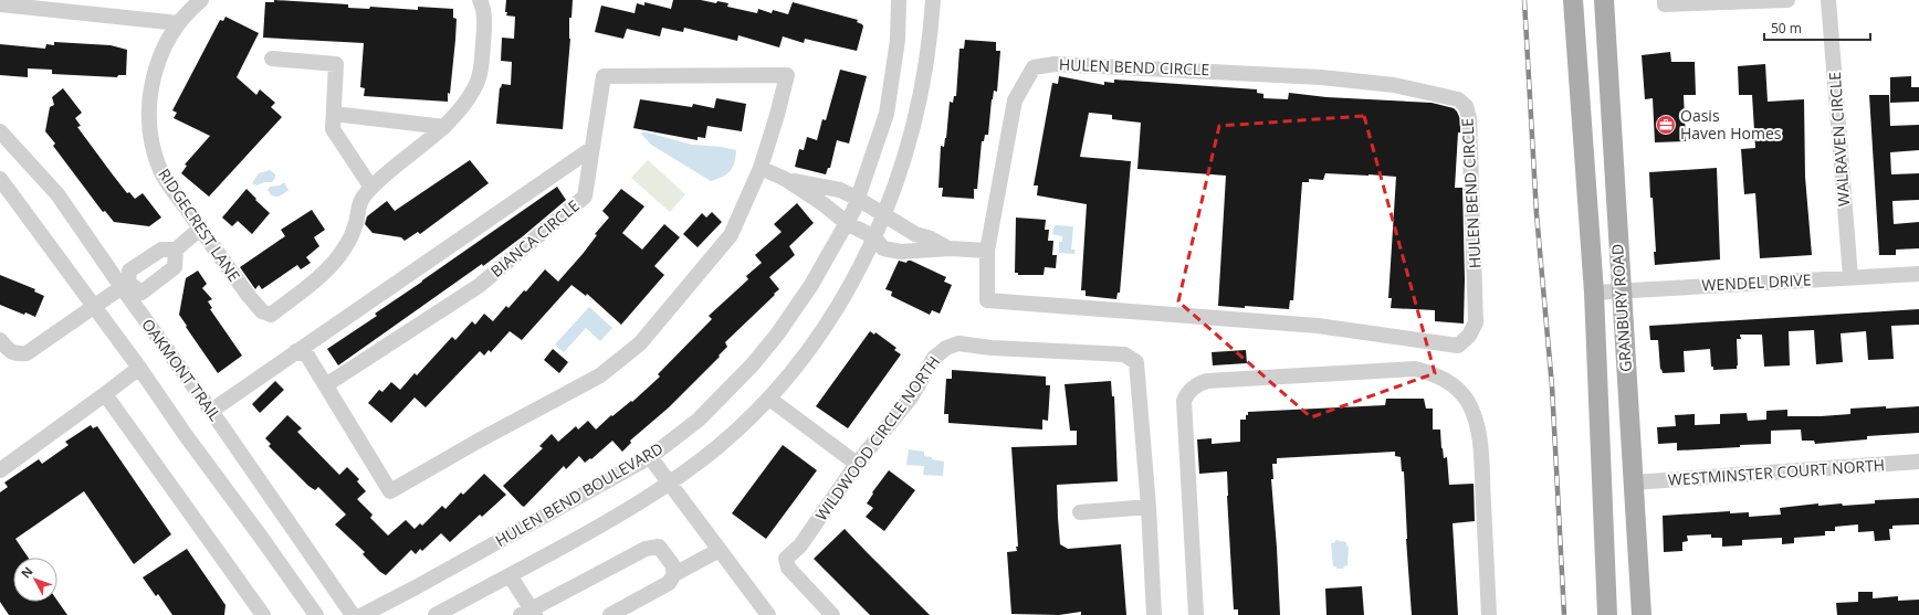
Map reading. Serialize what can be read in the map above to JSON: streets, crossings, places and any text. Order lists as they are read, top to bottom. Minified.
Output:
{"streets":{"main road":["GRANBURY ROAD"],"street":["HULEN BEND CIRCLE","WALRAVEN CIRCLE","RIDGECREST LANE","BIANCA CIRCLE","WENDEL DRIVE","OAKMONT TRAIL","WILDWOOD CIRCLE NORTH","WESTMINSTER COURT NORTH","HULEN BEND BOULEVARD"]},"crossings":[["WALRAVEN CIRCLE","WENDEL DRIVE"],["WENDEL DRIVE","GRANBURY ROAD"],["GRANBURY ROAD","WESTMINSTER COURT NORTH"]],"places":{"office":["Oasis Haven Homes"]},"scale_bar":"50 m","north":"top left"}
